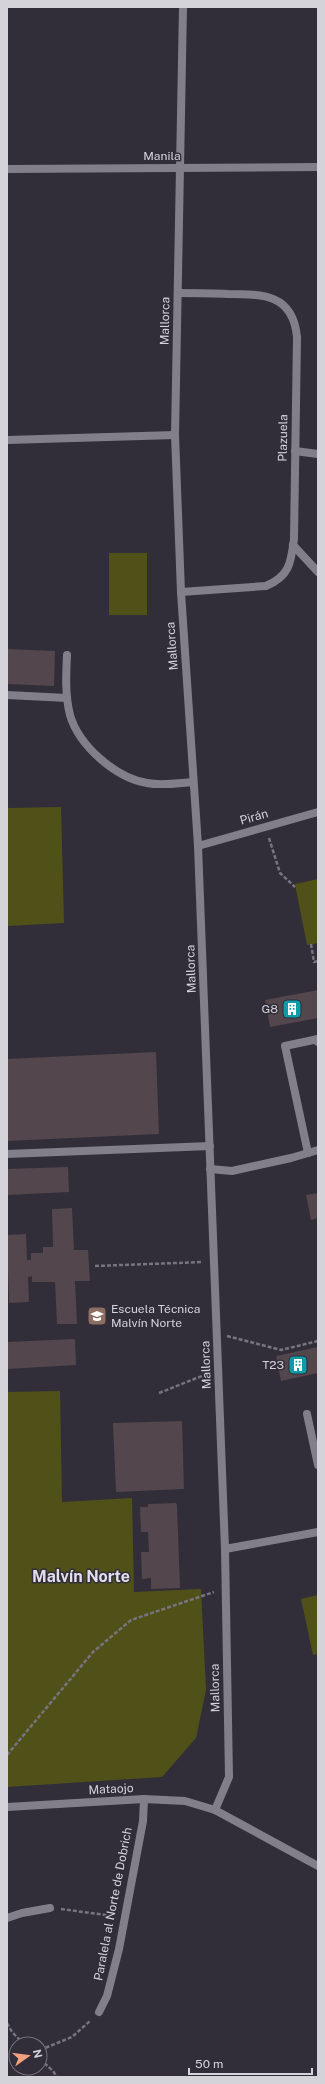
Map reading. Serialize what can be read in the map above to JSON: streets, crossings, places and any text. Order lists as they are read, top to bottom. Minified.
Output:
{"streets":{"street":["Manila","Mallorca","Plazuela","Pirán","Mataojo","Paralela al Norte de Dobrich"]},"crossings":[["Manila","Mallorca"],["Mallorca","Plazuela"],["Mallorca","Pirán"],["Mallorca","Mataojo"],["Mataojo","Paralela al Norte de Dobrich"]],"districts":["Malvín Norte"],"places":{"building":["G8","T23"],"school or university":["Escuela Técnica Malvín Norte"]},"scale_bar":"50 m","north":"right"}
